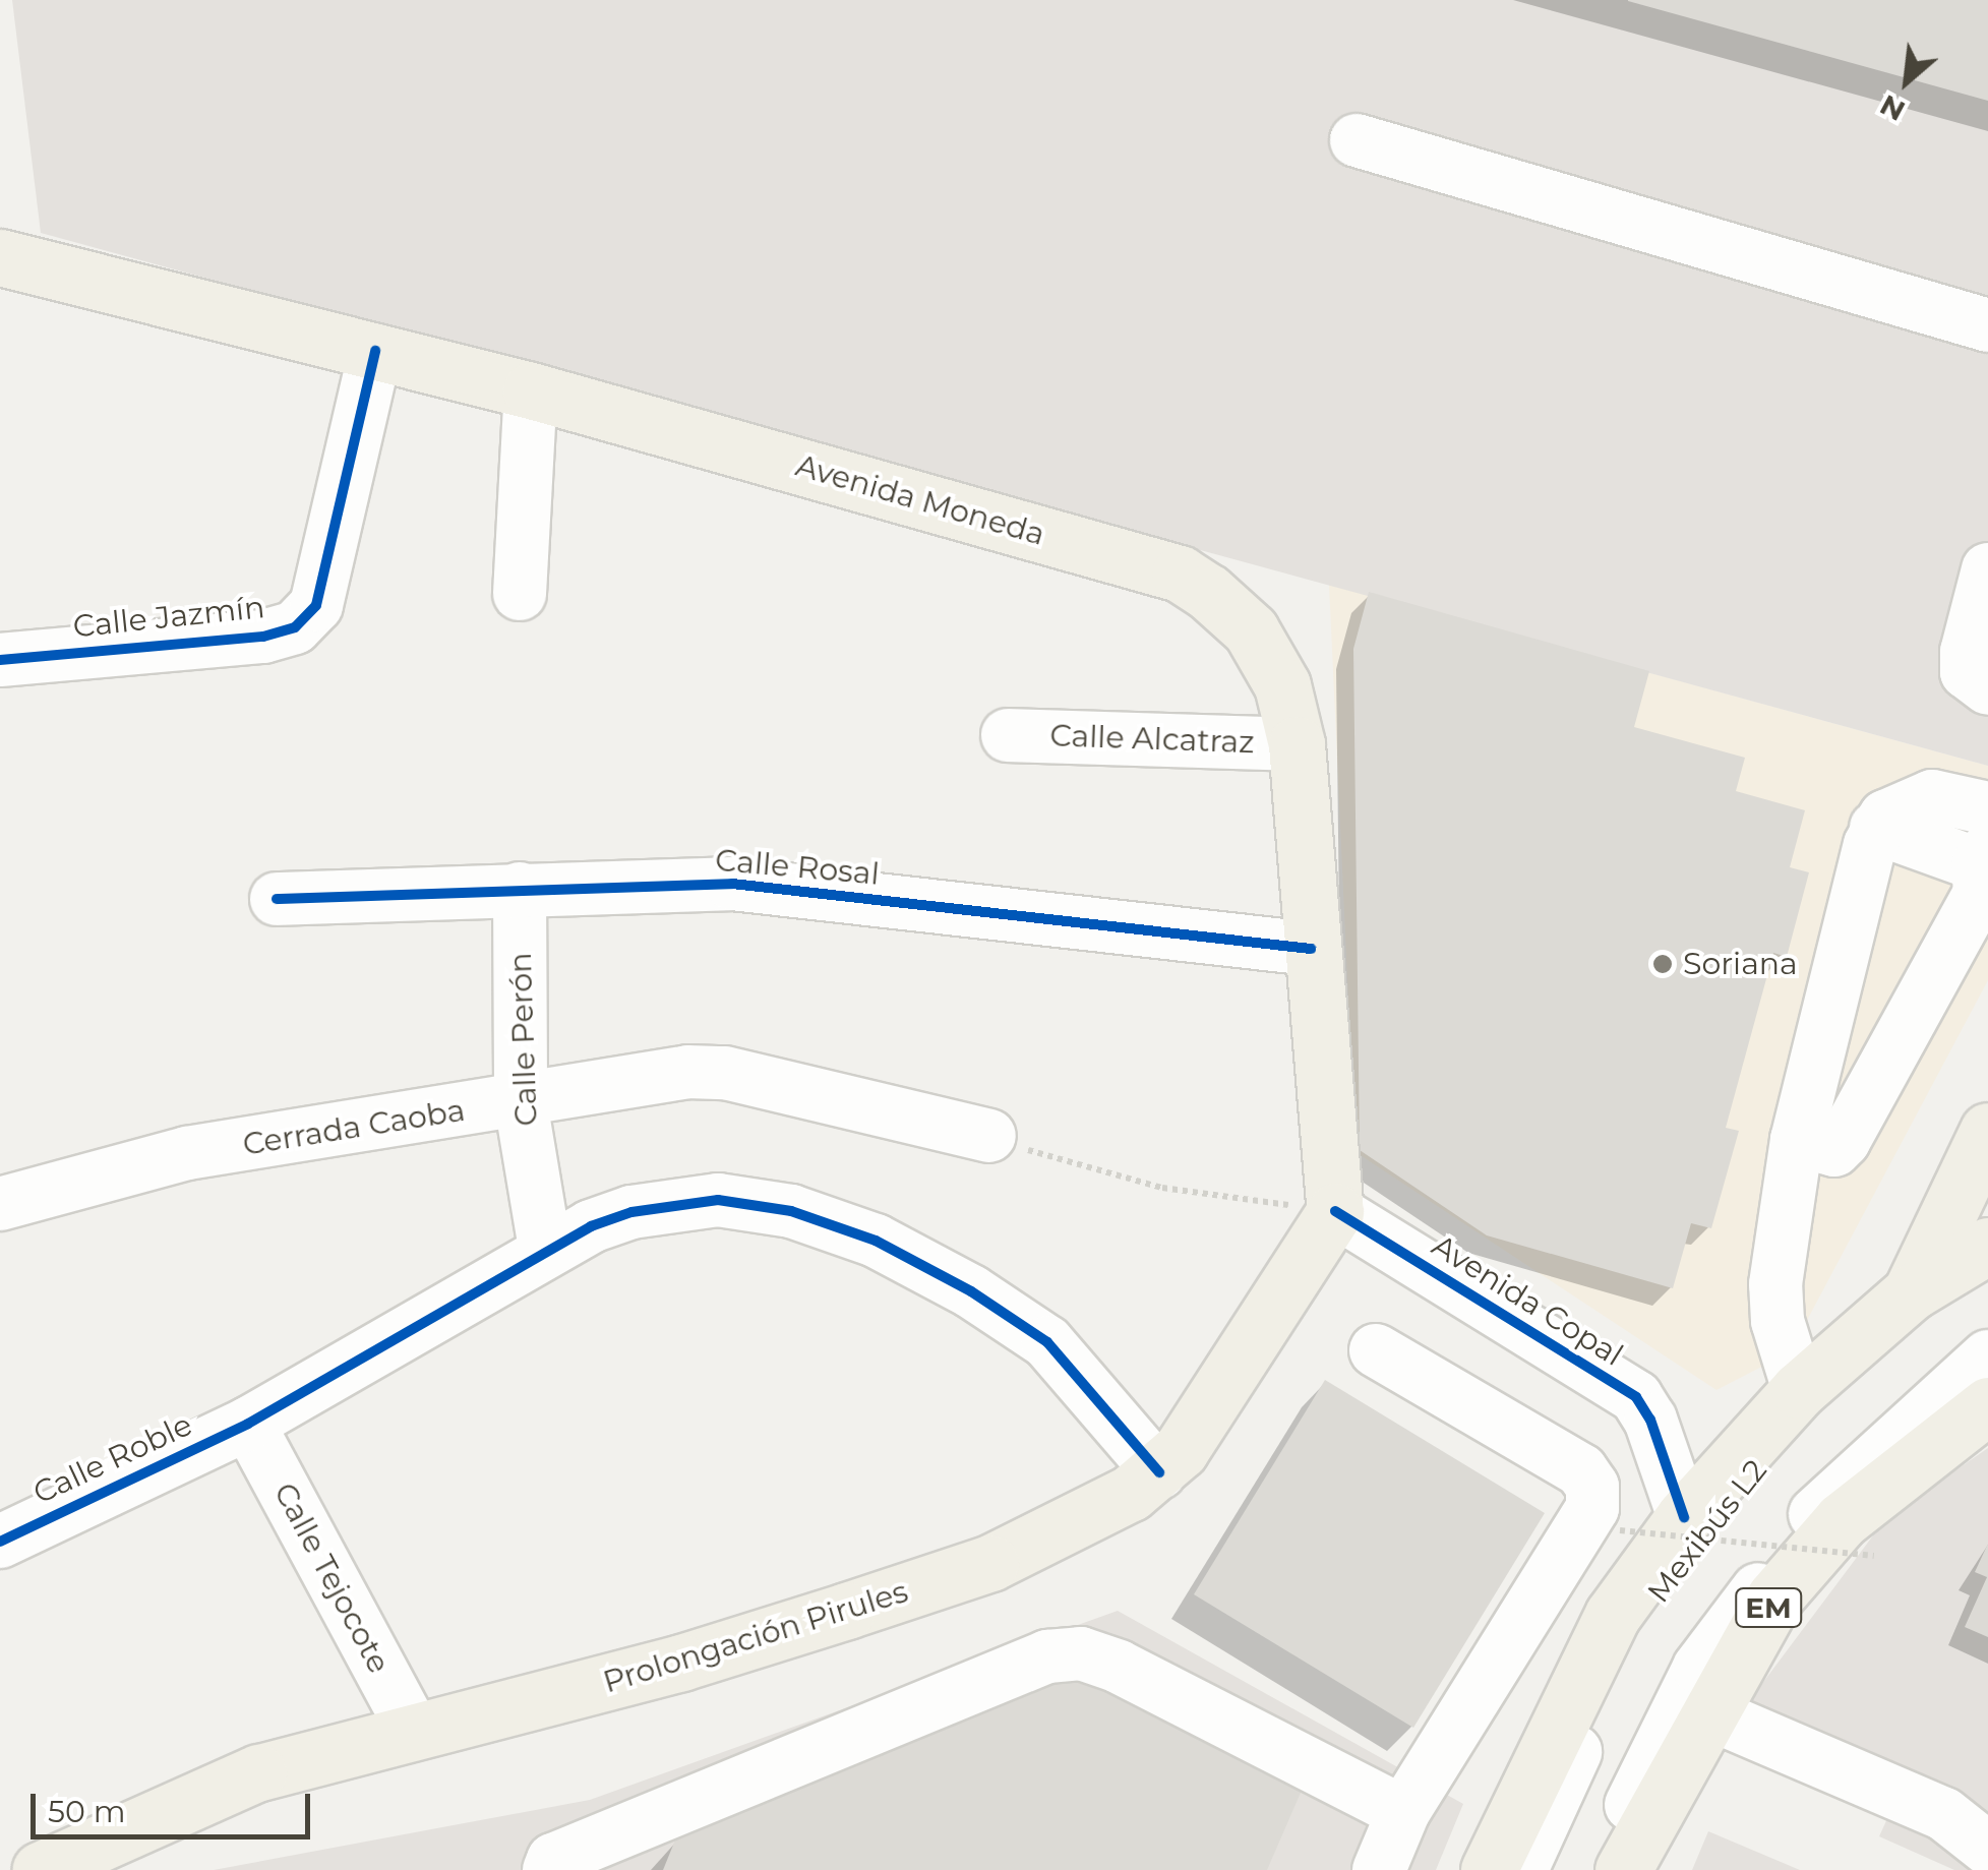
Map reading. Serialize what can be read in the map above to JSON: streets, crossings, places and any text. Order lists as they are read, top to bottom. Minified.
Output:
{"streets":{"main road":["Avenida Moneda","EM","Prolongación Pirules"],"street":["Calle Jazmín","Calle Alcatraz","Calle Rosal","Calle Perón","Cerrada Caoba","Avenida Copal","Calle Roble","Mexibús L2","Calle Tejocote"]},"crossings":[["Avenida Moneda","Calle Jazmín"],["Avenida Moneda","Calle Alcatraz"],["Avenida Moneda","Calle Rosal"],["Avenida Moneda","Avenida Copal"],["Avenida Moneda","Prolongación Pirules"],["Calle Rosal","Calle Perón"],["Calle Perón","Cerrada Caoba"],["Calle Perón","Calle Roble"],["Avenida Copal","Prolongación Pirules"],["Calle Roble","Calle Tejocote"],["Calle Roble","Prolongación Pirules"],["Calle Tejocote","Prolongación Pirules"]],"places":["Soriana"],"scale_bar":"50 m","north":"bottom left"}
